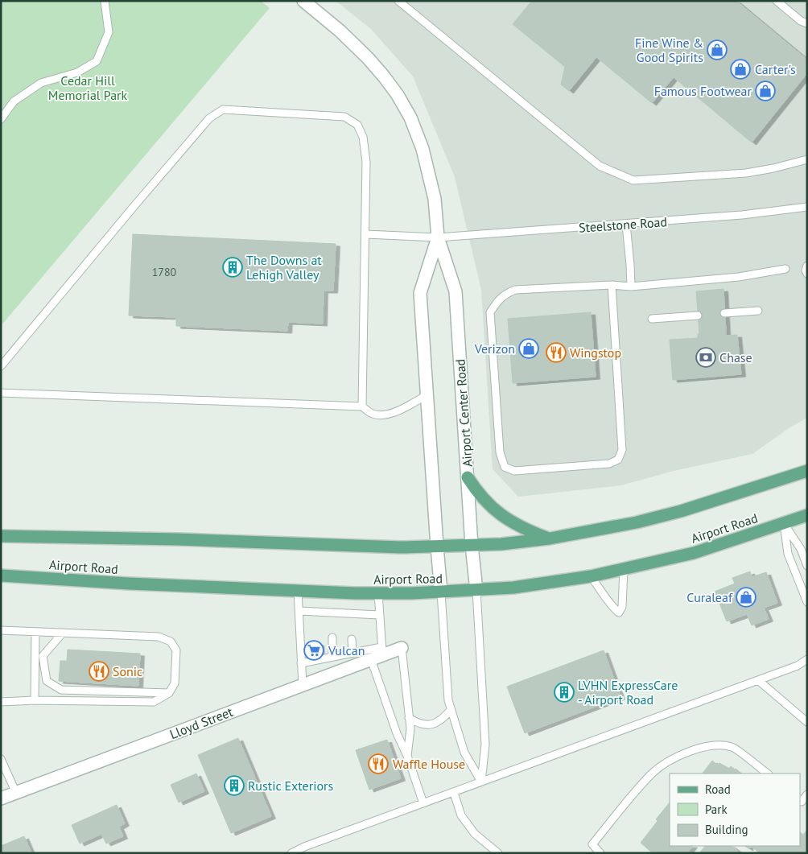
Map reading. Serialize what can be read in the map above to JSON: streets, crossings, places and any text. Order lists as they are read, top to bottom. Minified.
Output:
{"streets":{"main road":["Airport Road"],"street":["Airport Center Road","Lloyd Street"],"lane":["Steelstone Road"]},"crossings":[["Steelstone Road","Airport Center Road"],["Airport Center Road","Airport Road"]],"parks":["Cedar Hill Memorial Park"],"places":{"shop":["Fine Wine & Good Spirits","Carter's","Famous Footwear","Verizon","Curaleaf"],"building":["The Downs at Lehigh Valley","LVHN ExpressCare - Airport Road","Rustic Exteriors"],"restaurant":["Wingstop","Sonic","Waffle House"],"bank":["Chase"],"supermarket":["Vulcan"]},"house_numbers":["1780"],"legend":["Road","Park","Building"]}
